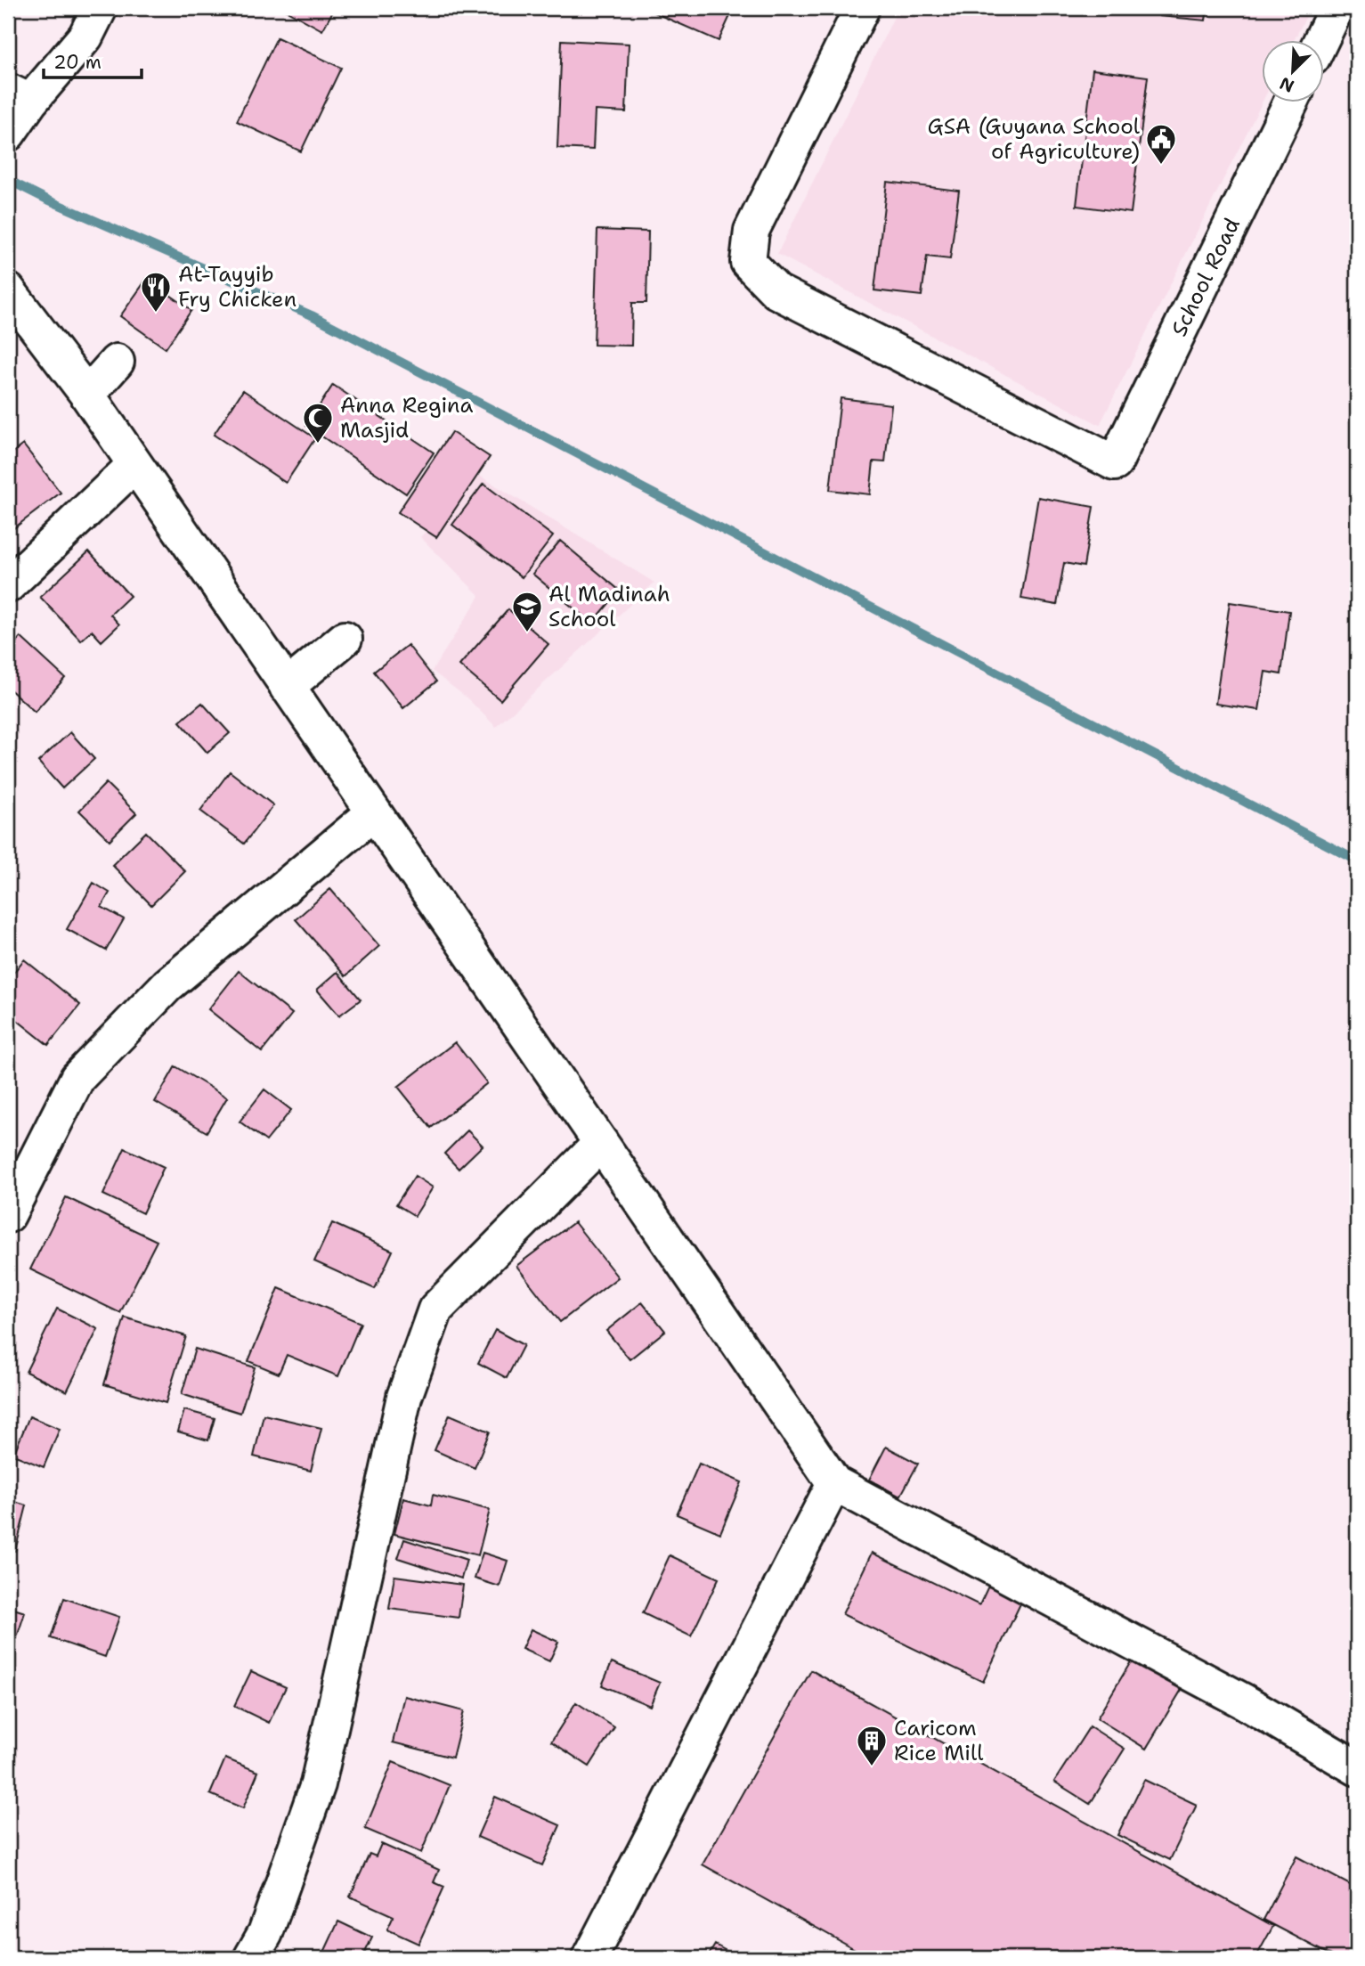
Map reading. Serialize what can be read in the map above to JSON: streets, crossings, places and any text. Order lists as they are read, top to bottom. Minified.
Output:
{"streets":{"street":["School Road"]},"places":{"public building":["GSA (Guyana School of Agriculture)"],"restaurant":["At-Tayyib Fry Chicken"],"mosque":["Anna Regina Masjid"],"school or university":["Al Madinah School"],"building":["Caricom Rice Mill"]},"scale_bar":"20 m","north":"bottom left"}
